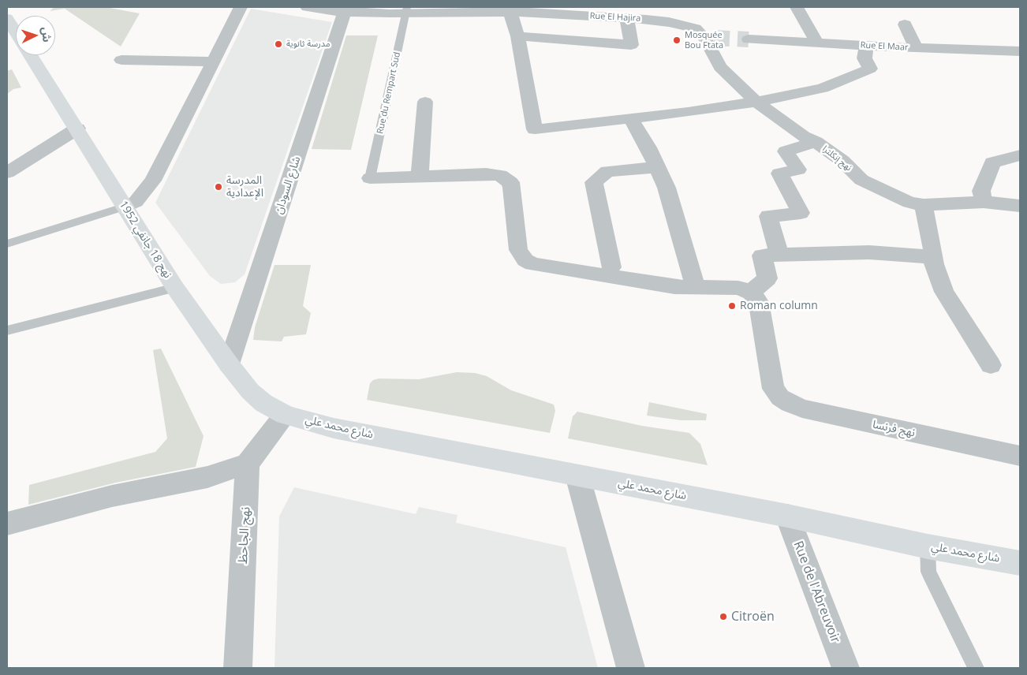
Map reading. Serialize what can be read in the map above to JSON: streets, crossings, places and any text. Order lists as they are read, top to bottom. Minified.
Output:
{"streets":{"main road":["نهج 18 جانفي 1952","شارع محمد علي"],"street":["Rue El Hajira","Rue El Maar","نهج إنكلترا","شارع السودان","نهج فرنسا","نهج الجاحظ","Rue de l'Abreuvoir"],"lane":["Rue du Rempart Sud"]},"crossings":[["Rue El Hajira","Rue du Rempart Sud"],["Rue El Hajira","نهج إنكلترا"],["Rue El Hajira","شارع السودان"],["شارع السودان","نهج 18 جانفي 1952"],["نهج 18 جانفي 1952","شارع محمد علي"],["شارع محمد علي","Rue de l'Abreuvoir"]],"places":["Mosquée Bou Ftata","مدرسة ثانوية","المدرسة الإعدادية","Roman column","Citroën"],"north":"right"}
